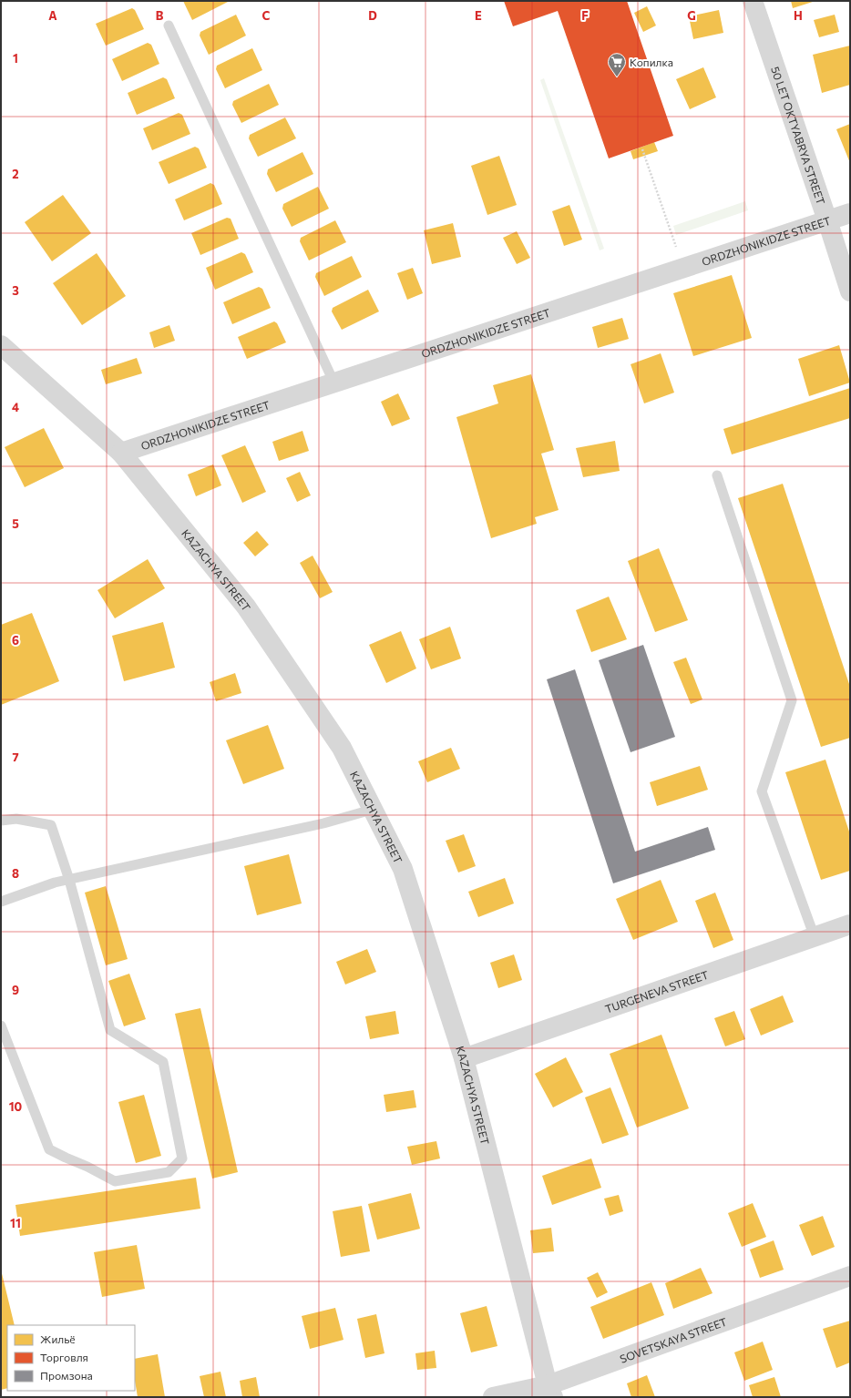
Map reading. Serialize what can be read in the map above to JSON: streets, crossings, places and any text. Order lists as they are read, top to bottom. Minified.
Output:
{"streets":{"street":["50 LET OKTYABRYA STREET","ORDZHONIKIDZE STREET","KAZACHYA STREET","TURGENEVA STREET","SOVETSKAYA STREET"]},"crossings":[["50 LET OKTYABRYA STREET","ORDZHONIKIDZE STREET"],["ORDZHONIKIDZE STREET","KAZACHYA STREET"],["KAZACHYA STREET","TURGENEVA STREET"],["KAZACHYA STREET","SOVETSKAYA STREET"]],"places":{"supermarket":["Копилка"]},"legend":["Жильё","Торговля","Промзона"],"grid":{"columns":["A","B","C","D","E","F","G","H"],"rows":["1","2","3","4","5","6","7","8","9","10","11"]}}
